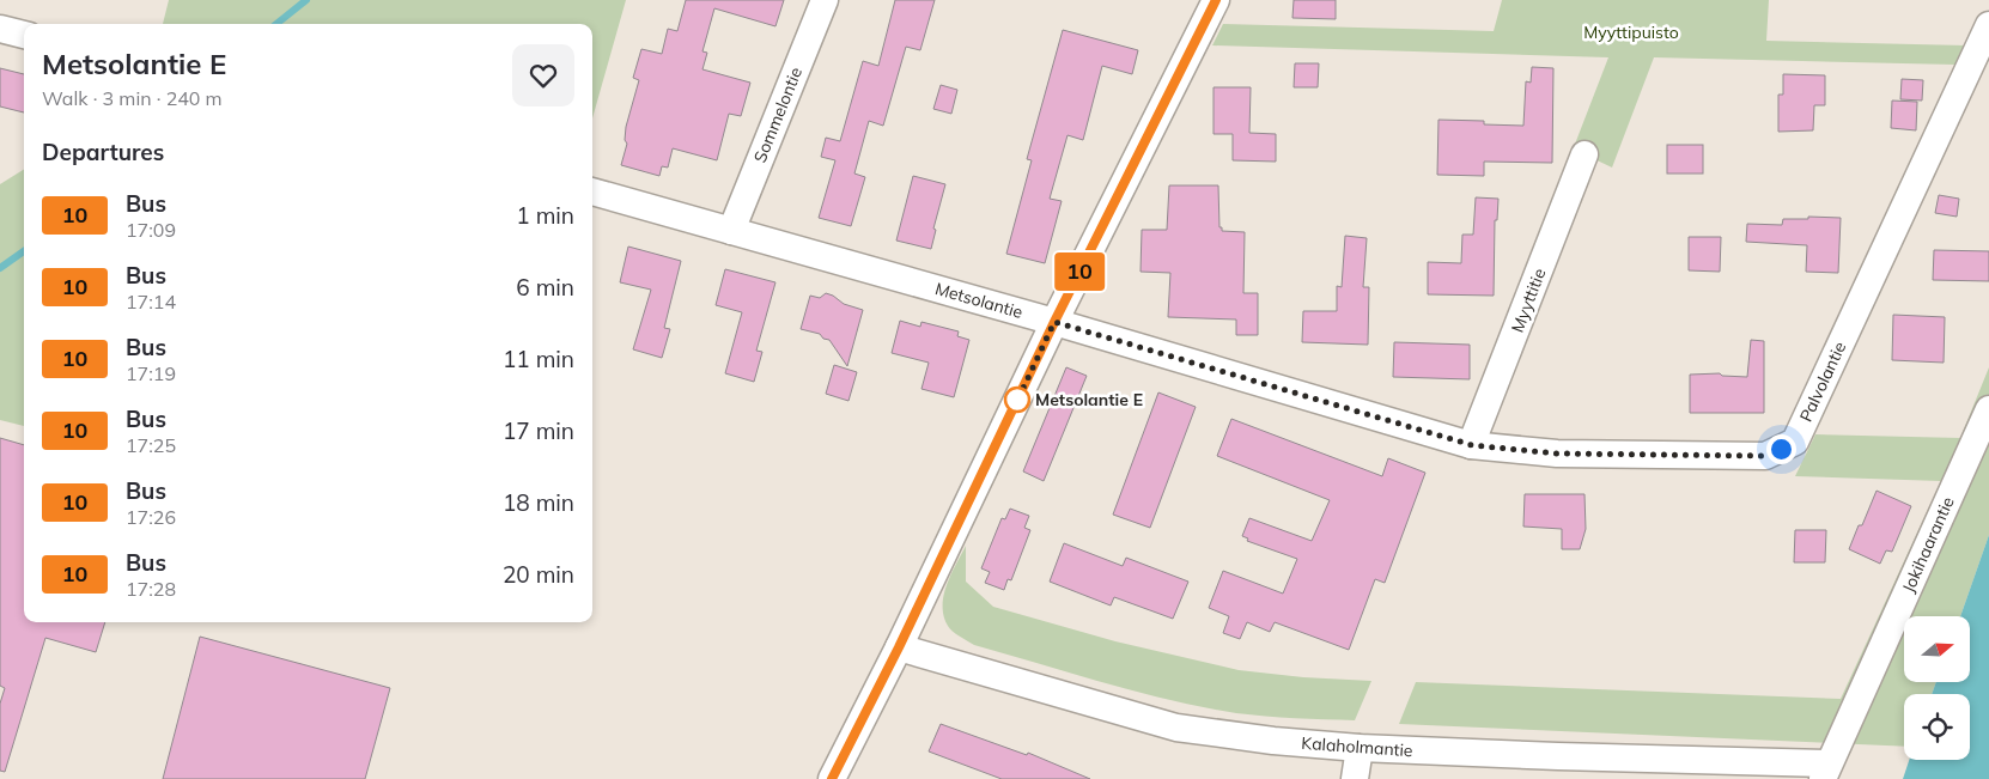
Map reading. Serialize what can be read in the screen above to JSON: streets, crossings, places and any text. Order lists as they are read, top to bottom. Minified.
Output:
{"streets":{"street":["Sommelontie","Metsolantie","Myyttitie","Palvolantie","Jokihaarantie","Kalaholmantie"]},"crossings":[["Sommelontie","Metsolantie"],["Metsolantie","Myyttitie"],["Metsolantie","Palvolantie"],["Myyttitie","Palvolantie"],["Jokihaarantie","Kalaholmantie"]],"parks":["Myyttipuisto"],"places":["Metsolantie E"],"lines":["bus line 10"],"north":"right","page":{"on_map":"10","heading":[["Metsolantie E","Walk · 3 min · 240 m"],"Departures"],"list":[{"mark":"10","name":"Bus","note":"17:09","value":"1 min"},{"mark":"10","name":"Bus","note":"17:14","value":"6 min"},{"mark":"10","name":"Bus","note":"17:19","value":"11 min"},{"mark":"10","name":"Bus","note":"17:25","value":"17 min"},{"mark":"10","name":"Bus","note":"17:26","value":"18 min"},{"mark":"10","name":"Bus","note":"17:28","value":"20 min"}]}}
